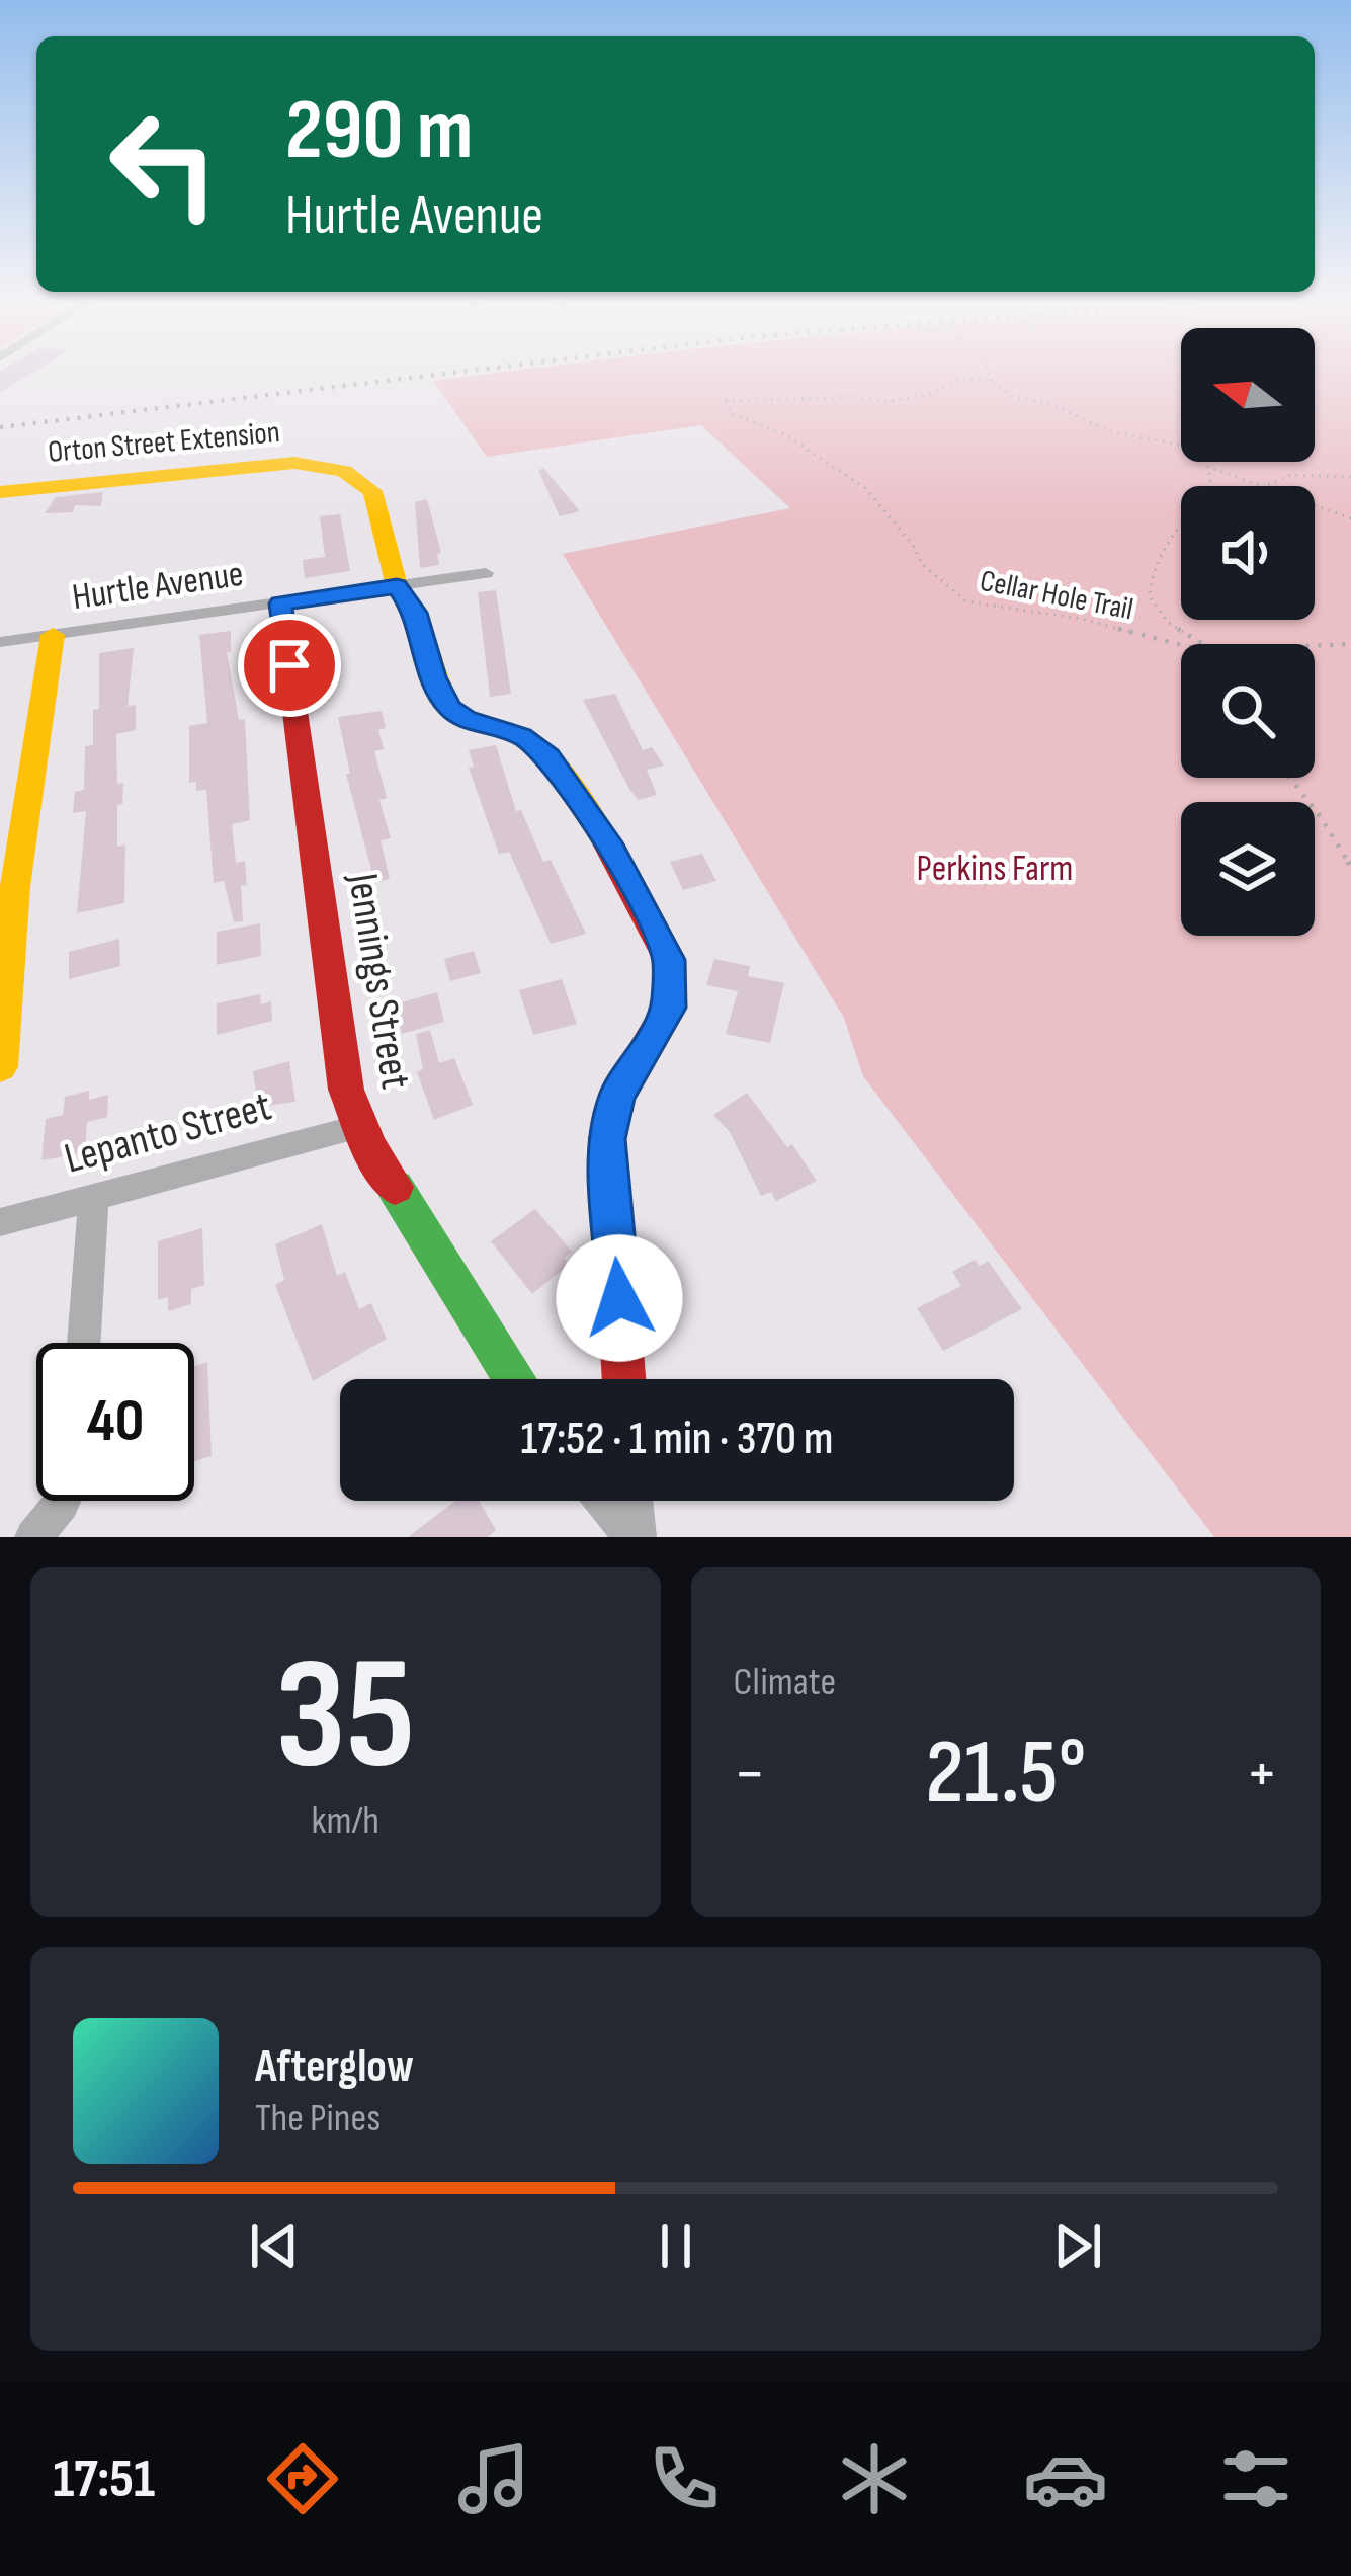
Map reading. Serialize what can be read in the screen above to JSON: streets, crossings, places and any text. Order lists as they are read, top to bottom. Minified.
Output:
{"streets":{"street":["Orton Street Extension","Hurtle Avenue","Jennings Street","Lepanto Street"],"path":["Cellar Hole Trail"]},"crossings":[["Orton Street Extension","Hurtle Avenue"],["Hurtle Avenue","Jennings Street"],["Jennings Street","Lepanto Street"]],"parks":["Perkins Farm"],"north":"left","page":{"turn":["290 m","Hurtle Avenue"],"limit":"40","trip":"17:52 · 1 min · 370 m","tile":[["35","km/h"],"Climate"],"heat":["−","21.5°","+"],"song":["Afterglow","The Pines"],"tabs":"17:51"}}
